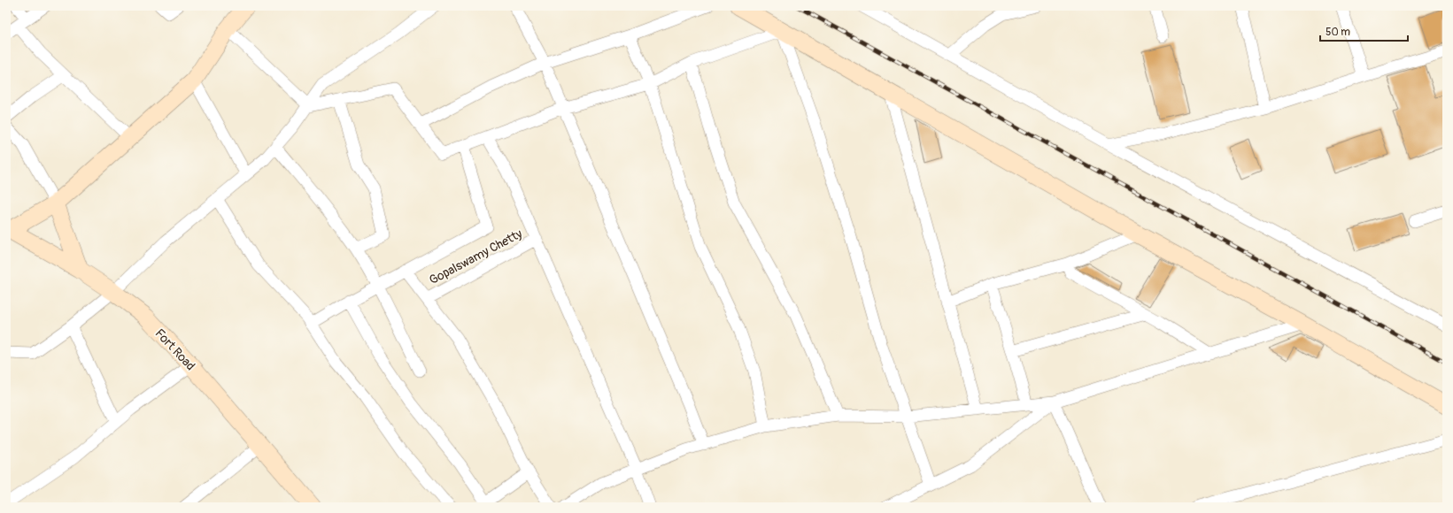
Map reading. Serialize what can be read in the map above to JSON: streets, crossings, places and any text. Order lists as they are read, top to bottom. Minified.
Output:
{"streets":{"street":["Gopalswamy Chetty","Fort Road"]},"scale_bar":"50 m"}
